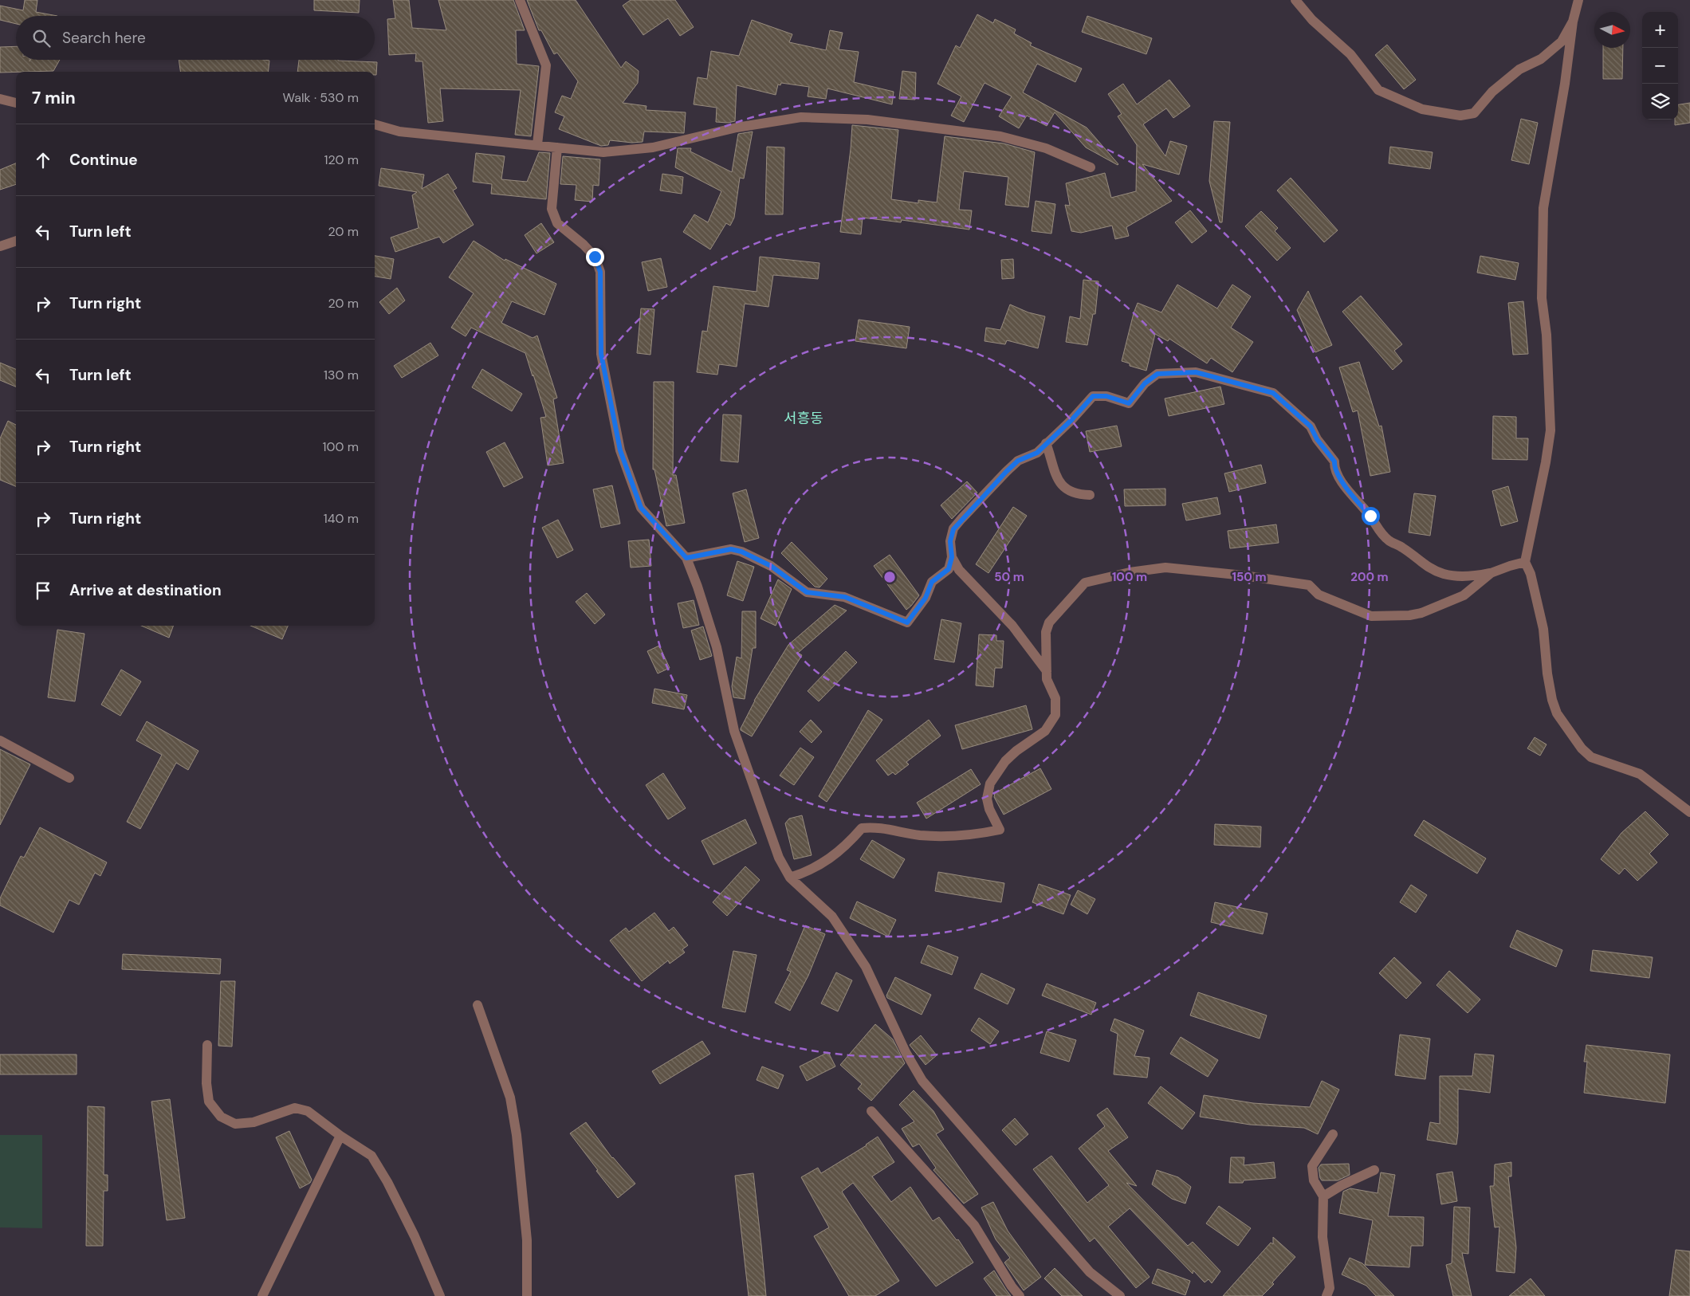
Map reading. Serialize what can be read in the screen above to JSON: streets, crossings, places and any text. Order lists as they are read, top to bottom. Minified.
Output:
{"districts":["서흥동"],"north":"right","page":{"map_buttons":["+","−"],"search":"Search here","heading":["7 min","Walk · 530 m"],"list":[["Continue","120 m"],["Turn left","20 m"],["Turn right","20 m"],["Turn left","130 m"],["Turn right","100 m"],["Turn right","140 m"],"Arrive at destination"]},"rings":["50 m","100 m","150 m","200 m"]}
